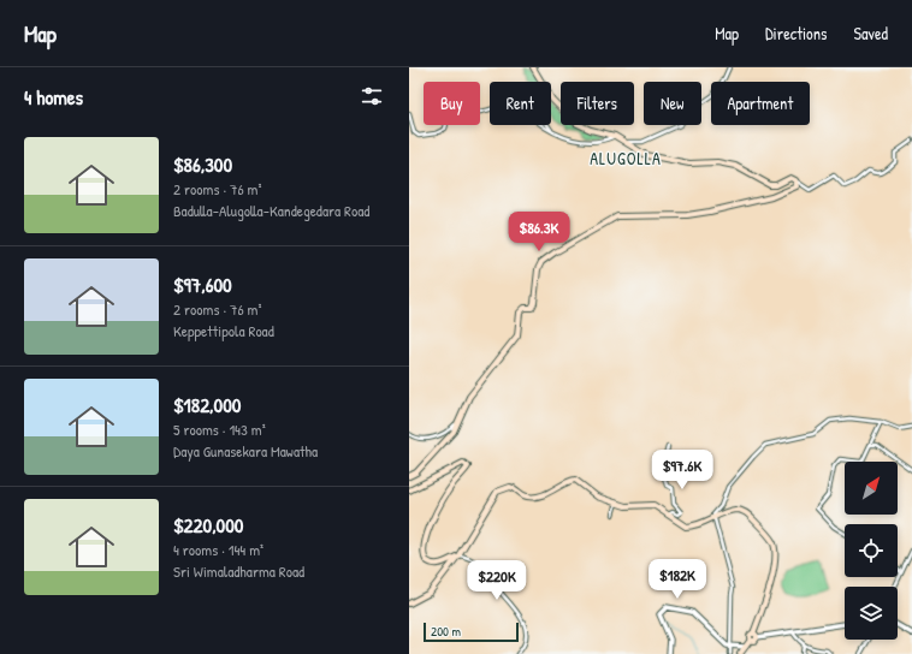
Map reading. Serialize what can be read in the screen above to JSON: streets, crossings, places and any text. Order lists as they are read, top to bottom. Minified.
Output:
{"districts":["ALUGOLLA"],"scale_bar":"200 m","north":"top right","page":{"header":"Map","nav":["Map","Directions","Saved"],"heading":"4 homes","chip":["Buy","Rent","Filters","New","Apartment"],"list":[{"name":"$86,300","note":"2 rooms · 76 m² · Badulla-Alugolla-Kandegedara Road"},{"name":"$97,600","note":"2 rooms · 76 m² · Keppettipola Road"},{"name":"$182,000","note":"5 rooms · 143 m² · Daya Gunasekara Mawatha"},{"name":"$220,000","note":"4 rooms · 144 m² · Sri Wimaladharma Road"}],"price":["$86.3K","$97.6K","$182K","$220K"],"scale":"200 m"}}
